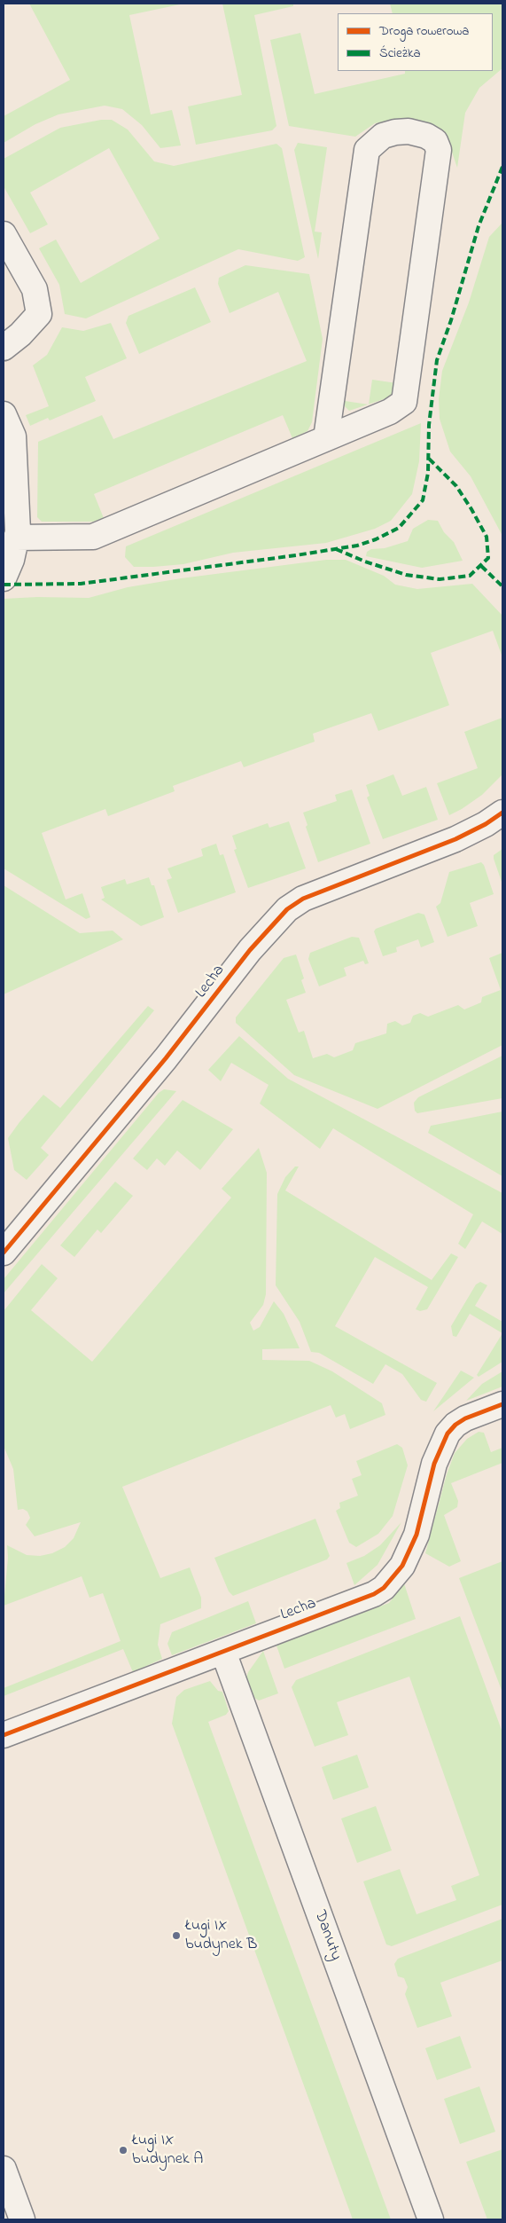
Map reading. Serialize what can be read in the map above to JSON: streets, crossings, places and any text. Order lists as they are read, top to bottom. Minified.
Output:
{"streets":{"street":["Lecha","Danuty"]},"crossings":[["Lecha","Danuty"]],"places":["Ługi IX budynek B","Ługi IX budynek A"],"legend":["Droga rowerowa","Ścieżka"]}
